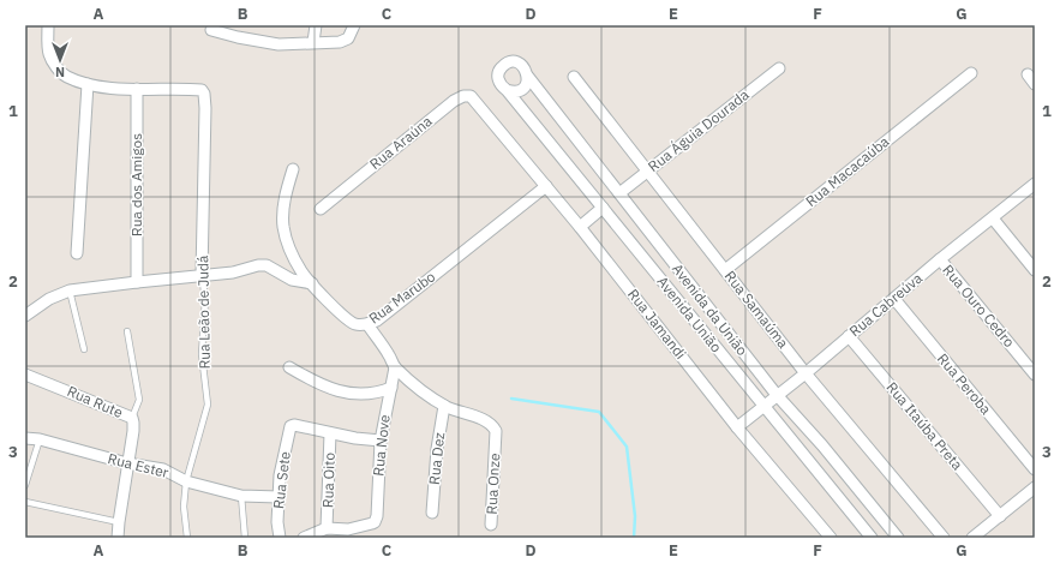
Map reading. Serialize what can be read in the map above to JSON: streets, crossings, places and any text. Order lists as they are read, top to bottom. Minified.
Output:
{"streets":{"street":["Rua Águia Dourada","Rua Araúna","Rua Macacaúba","Rua dos Amigos","Rua Marubo","Rua Cabreúva","Rua Ouro Cedro","Avenida da União","Rua Samaúma","Rua Leão de Judá","Avenida União","Rua Jamandi","Rua Peroba","Rua Rute","Rua Itaúba Preta","Rua Nove","Rua Dez","Rua Ester","Rua Sete","Rua Oito","Rua Onze"]},"crossings":[["Rua Águia Dourada","Avenida da União"],["Rua Águia Dourada","Rua Samaúma"],["Rua Araúna","Rua Jamandi"],["Rua Macacaúba","Rua Samaúma"],["Rua dos Amigos","Rua Leão de Judá"],["Rua Marubo","Rua Jamandi"],["Rua Cabreúva","Rua Ouro Cedro"],["Rua Cabreúva","Avenida da União"],["Rua Cabreúva","Rua Samaúma"],["Rua Cabreúva","Avenida União"],["Rua Cabreúva","Rua Jamandi"],["Rua Cabreúva","Rua Peroba"],["Rua Cabreúva","Rua Itaúba Preta"],["Avenida da União","Avenida União"],["Rua Leão de Judá","Rua Ester"],["Rua Rute","Rua Ester"],["Rua Nove","Rua Oito"],["Rua Dez","Rua Onze"],["Rua Ester","Rua Sete"],["Rua Sete","Rua Oito"]],"north":"bottom","grid":{"columns":["A","B","C","D","E","F","G"],"rows":["1","2","3"]}}
